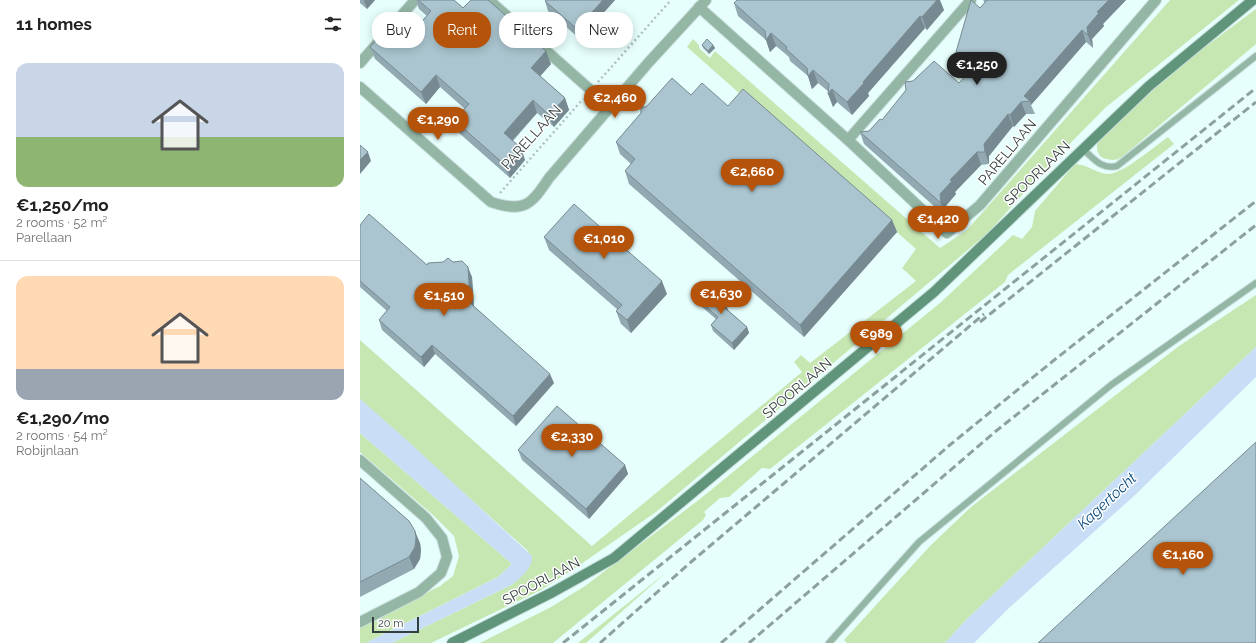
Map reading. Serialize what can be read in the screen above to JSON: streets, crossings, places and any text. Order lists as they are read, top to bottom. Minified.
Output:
{"streets":{"main road":["SPOORLAAN"],"street":["PARELLAAN"]},"water":["Kagertocht"],"scale_bar":"20 m","page":{"heading":"11 homes","chip":["Buy","Rent","Filters","New"],"list":[{"name":"€1,250/mo","note":"2 rooms · 52 m² · Parellaan"},{"name":"€1,290/mo","note":"2 rooms · 54 m² · Robijnlaan"}],"price":["€1,250","€2,460","€1,290","€2,660","€1,420","€1,010","€1,630","€1,510","€989","€2,330","€1,160"],"scale":"20 m"}}
